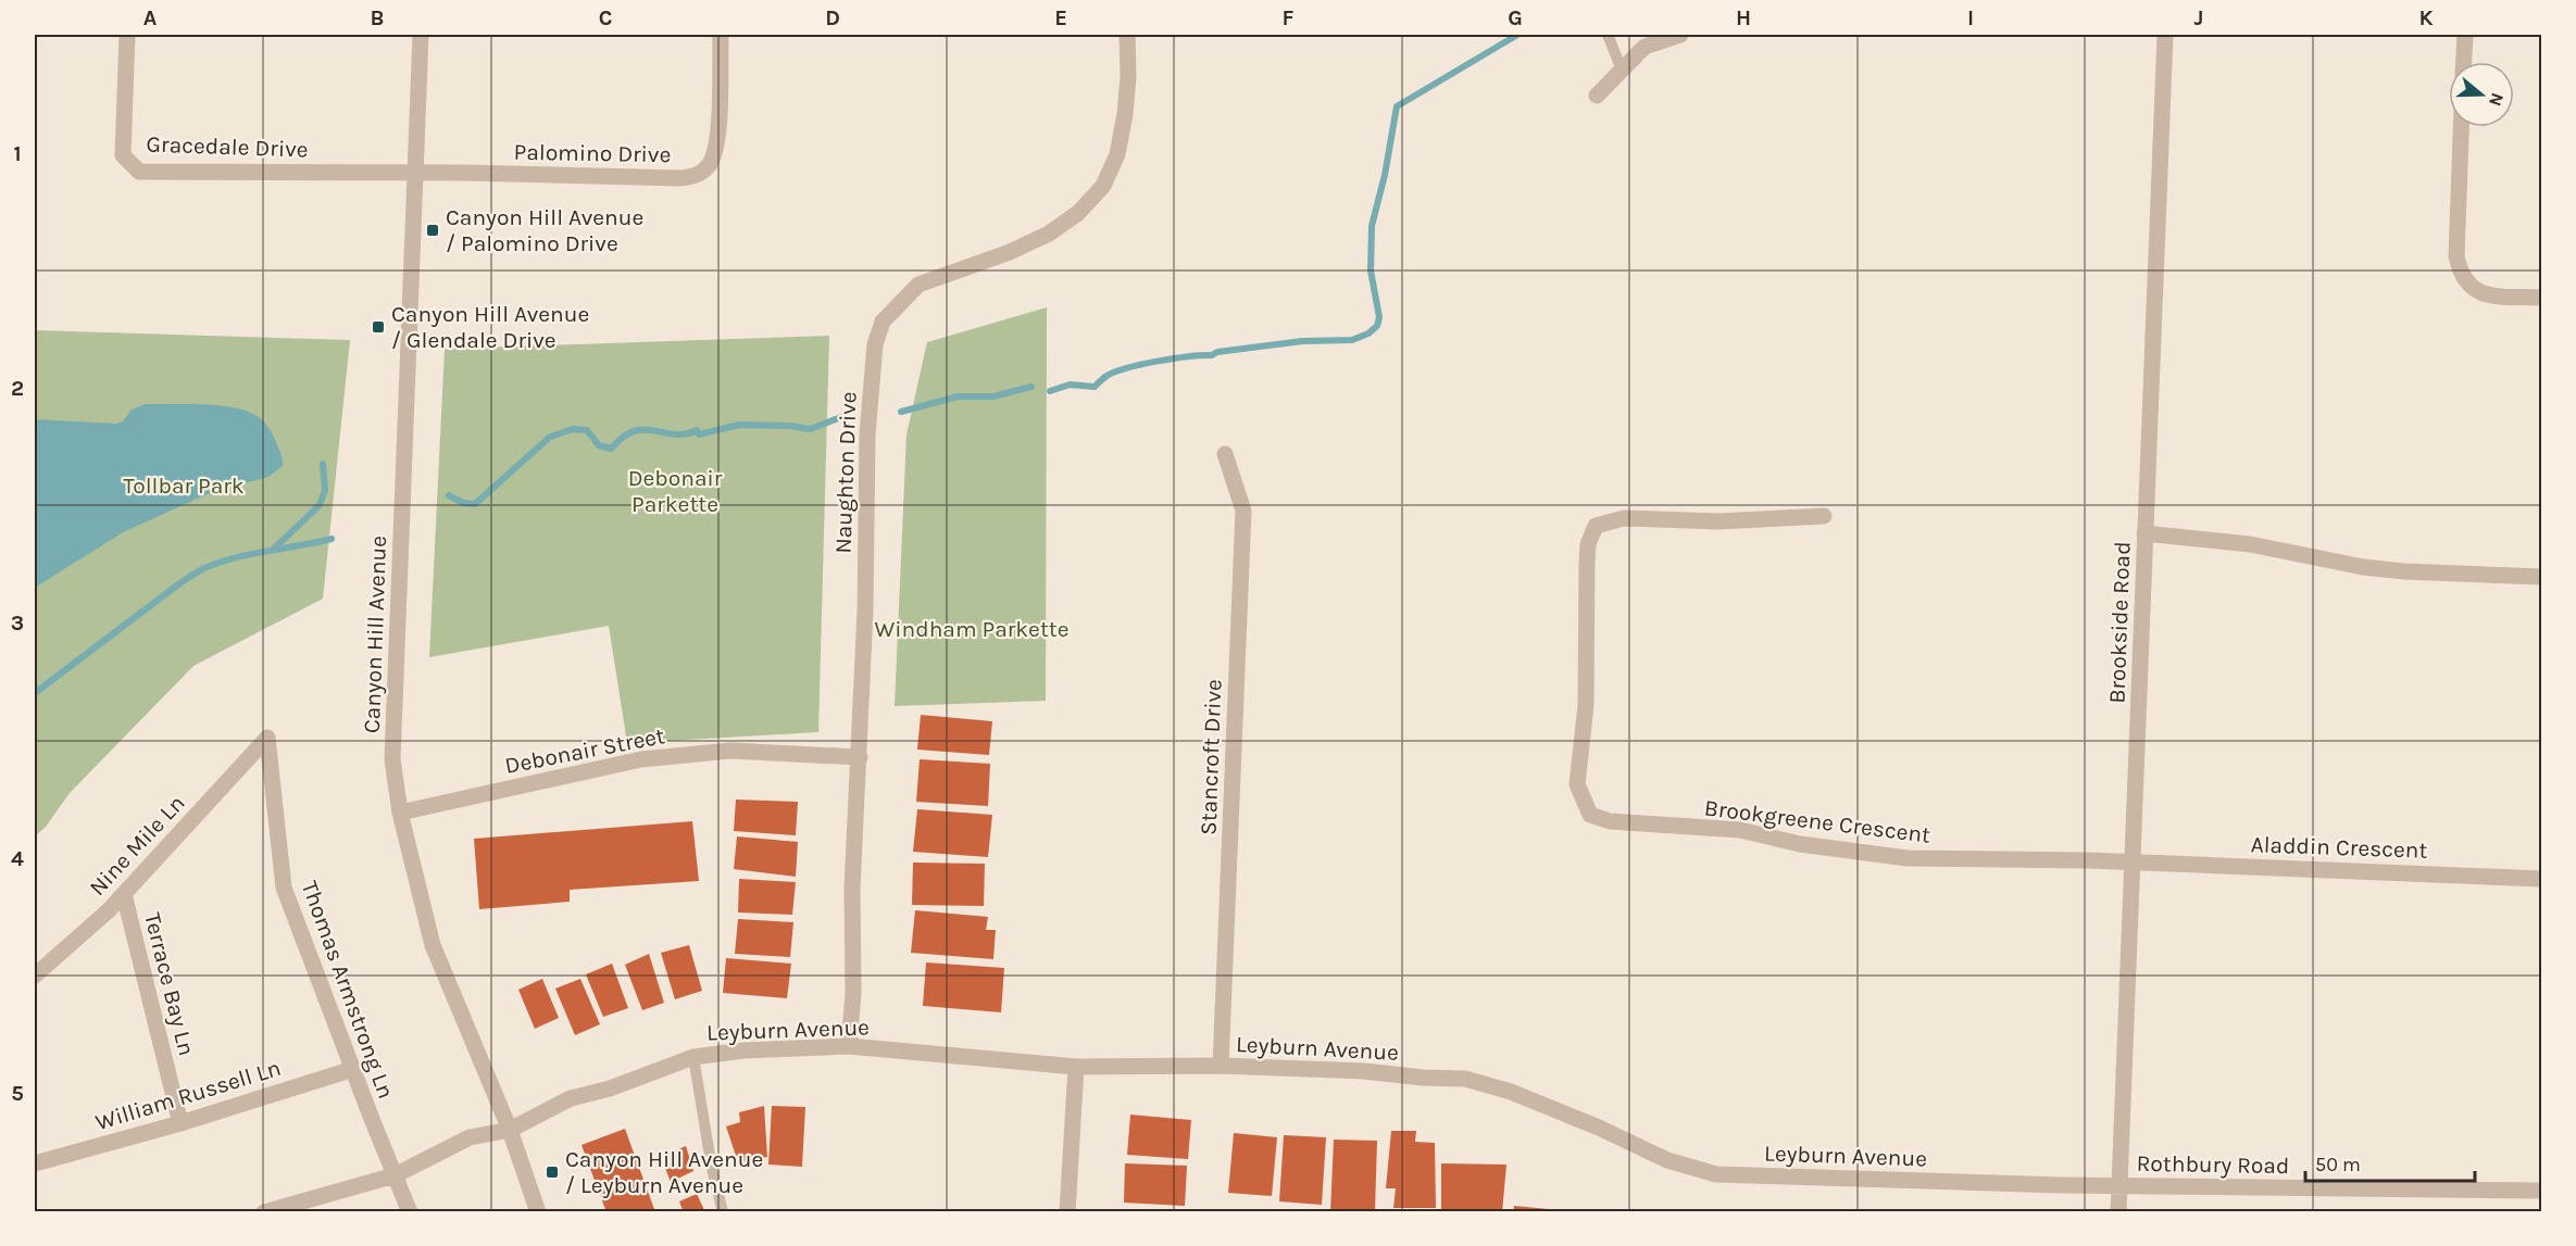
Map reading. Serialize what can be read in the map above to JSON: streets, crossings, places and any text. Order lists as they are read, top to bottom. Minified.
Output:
{"streets":{"street":["Gracedale Drive","Palomino Drive","Naughton Drive","Brookside Road","Canyon Hill Avenue","Debonair Street","Stancroft Drive","Brookgreene Crescent","Nine Mile Ln","Aladdin Crescent","Terrace Bay Ln","Thomas Armstrong Ln","Leyburn Avenue","William Russell Ln","Rothbury Road"]},"crossings":[["Gracedale Drive","Palomino Drive"],["Gracedale Drive","Canyon Hill Avenue"],["Palomino Drive","Canyon Hill Avenue"],["Naughton Drive","Debonair Street"],["Naughton Drive","Leyburn Avenue"],["Brookside Road","Brookgreene Crescent"],["Brookside Road","Aladdin Crescent"],["Brookside Road","Leyburn Avenue"],["Brookside Road","Rothbury Road"],["Canyon Hill Avenue","Debonair Street"],["Canyon Hill Avenue","Leyburn Avenue"],["Stancroft Drive","Leyburn Avenue"],["Brookgreene Crescent","Aladdin Crescent"],["Nine Mile Ln","Terrace Bay Ln"],["Nine Mile Ln","Thomas Armstrong Ln"],["Terrace Bay Ln","William Russell Ln"],["Thomas Armstrong Ln","Leyburn Avenue"],["Thomas Armstrong Ln","William Russell Ln"],["Leyburn Avenue","Rothbury Road"]],"parks":["Debonair Parkette","Tollbar Park","Windham Parkette"],"places":{"transit":["Canyon Hill Avenue / Palomino Drive","Canyon Hill Avenue / Glendale Drive","Canyon Hill Avenue / Leyburn Avenue"]},"scale_bar":"50 m","north":"right","grid":{"columns":["A","B","C","D","E","F","G","H","I","J","K"],"rows":["1","2","3","4","5"]}}
